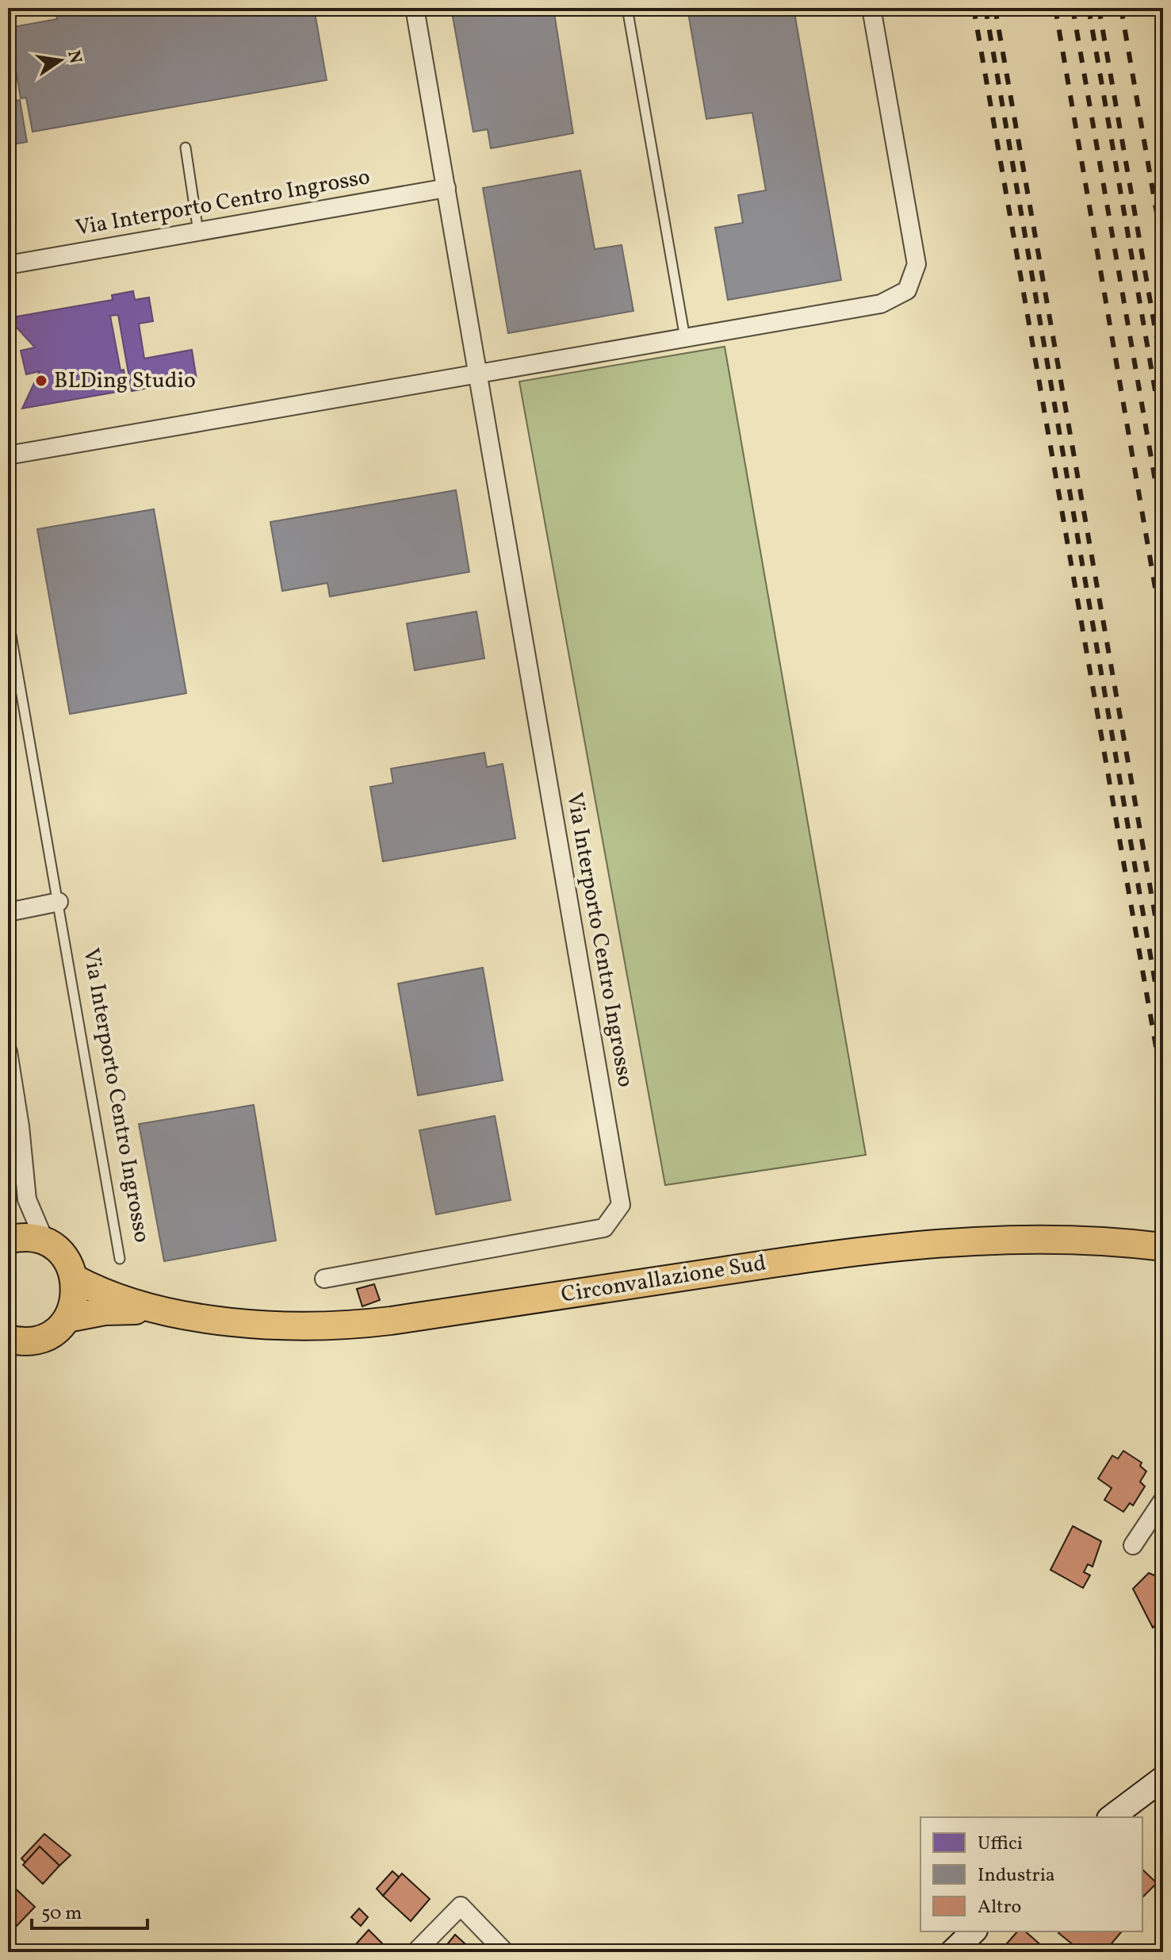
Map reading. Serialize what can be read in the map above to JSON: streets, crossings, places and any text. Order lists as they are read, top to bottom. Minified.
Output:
{"streets":{"main road":["Circonvallazione Sud"],"street":["Via Interporto Centro Ingrosso"]},"places":["BLDing Studio"],"legend":["Uffici","Industria","Altro"],"scale_bar":"50 m","north":"right"}
